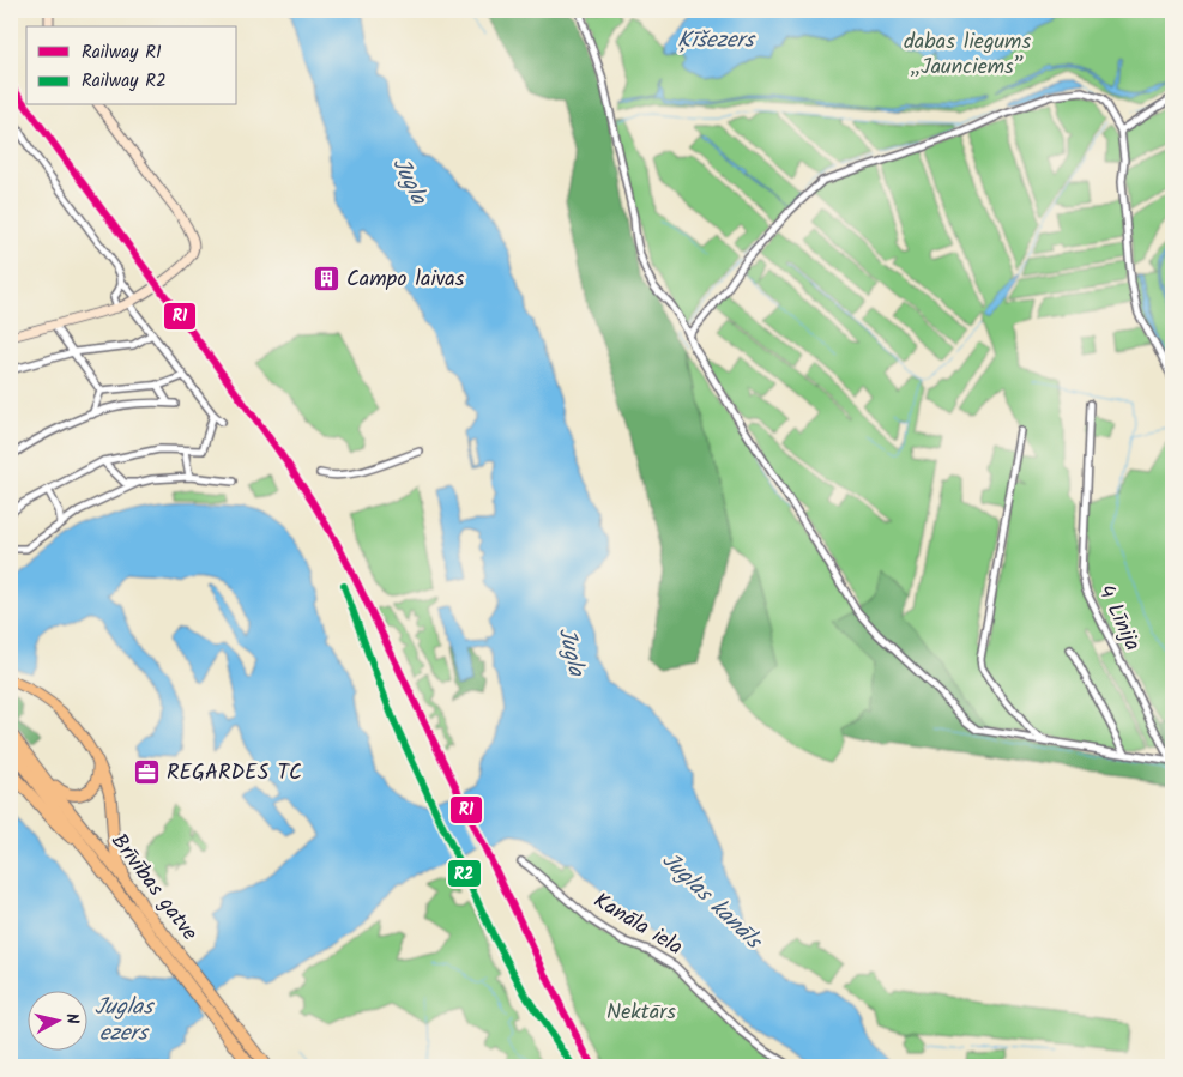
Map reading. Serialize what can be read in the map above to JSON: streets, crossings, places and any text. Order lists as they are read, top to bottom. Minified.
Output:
{"streets":{"highway":["Brīvības gatve"],"street":["4 Līnija","Kanāla iela"]},"water":["Ķīšezers","Jugla","Juglas kanāls","Juglas ezers"],"parks":["dabas liegums „Jaunciems”","Nektārs"],"places":{"building":["Campo laivas"],"office":["REGARDES TC"]},"lines":["rail line R1","rail line R2"],"legend":["Railway R1","Railway R2"],"north":"right"}
